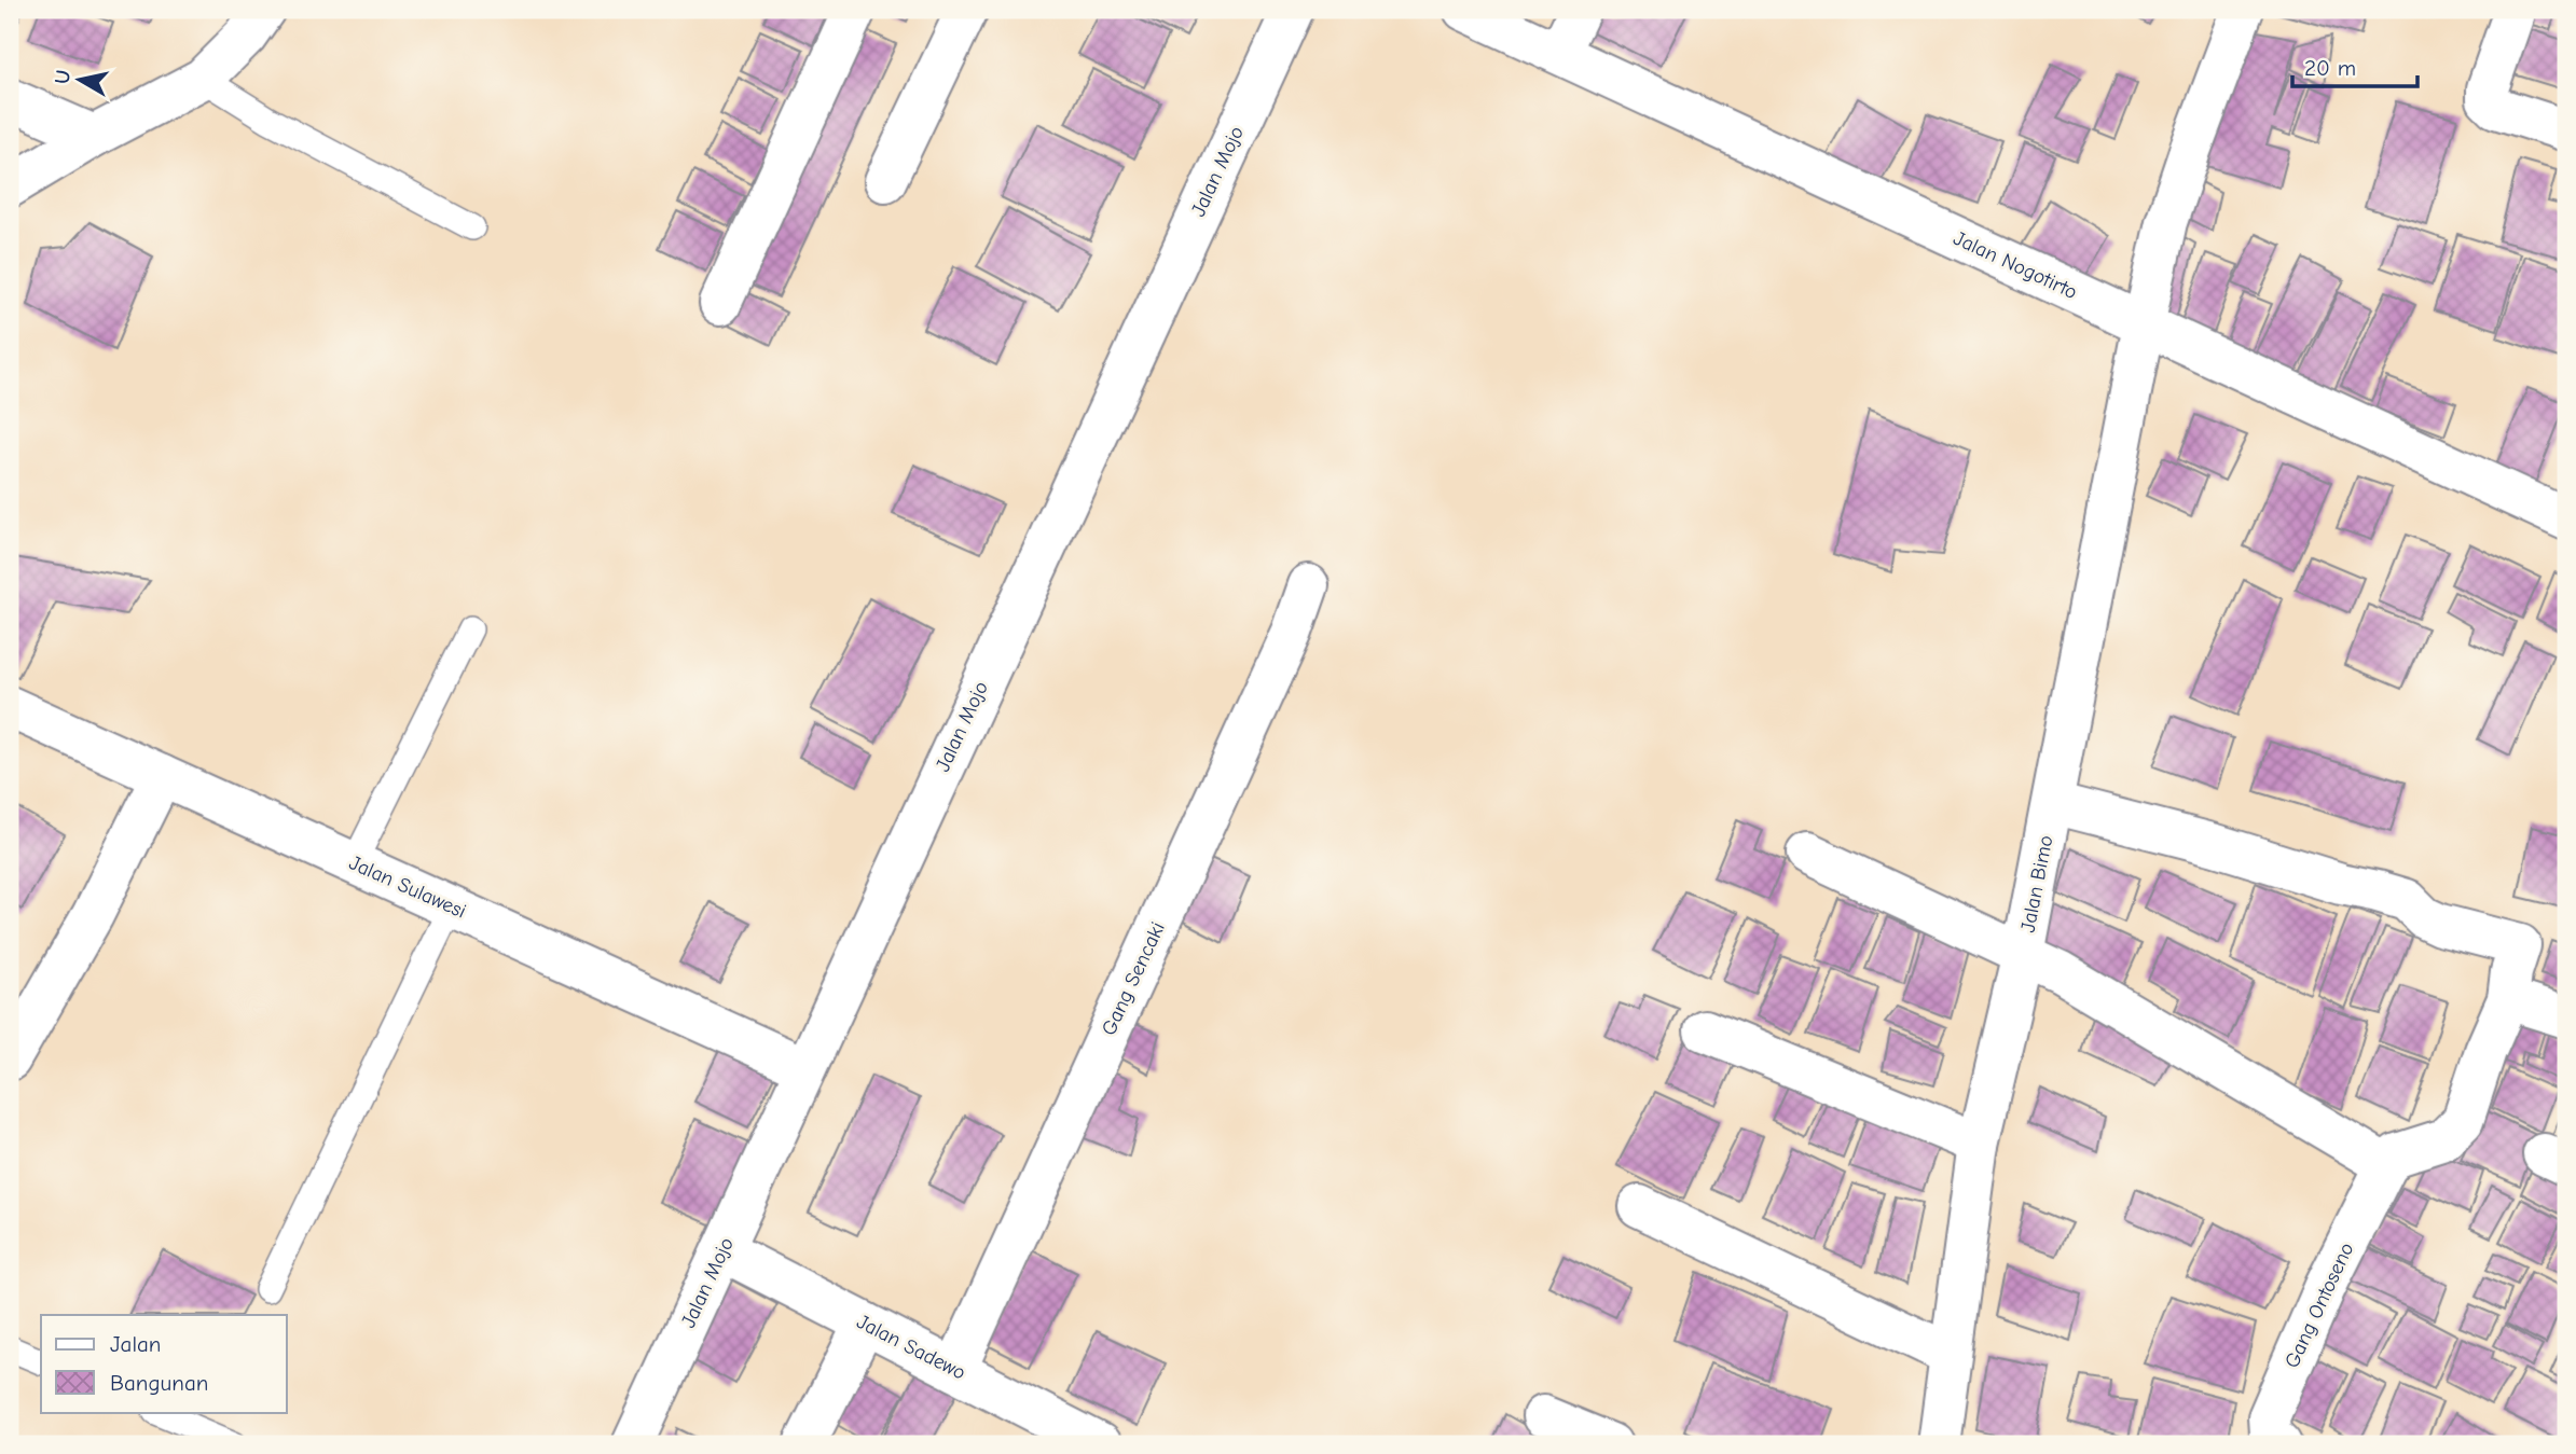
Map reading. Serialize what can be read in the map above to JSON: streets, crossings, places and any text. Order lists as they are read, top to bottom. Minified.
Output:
{"streets":{"street":["Jalan Mojo","Jalan Nogotirto","Jalan Bimo","Jalan Sulawesi","Gang Sencaki","Gang Ontoseno","Jalan Sadewo"]},"crossings":[["Jalan Mojo","Jalan Sulawesi"],["Jalan Mojo","Jalan Sadewo"],["Jalan Nogotirto","Jalan Bimo"],["Gang Sencaki","Jalan Sadewo"]],"legend":["Jalan","Bangunan"],"scale_bar":"20 m","north":"left"}
